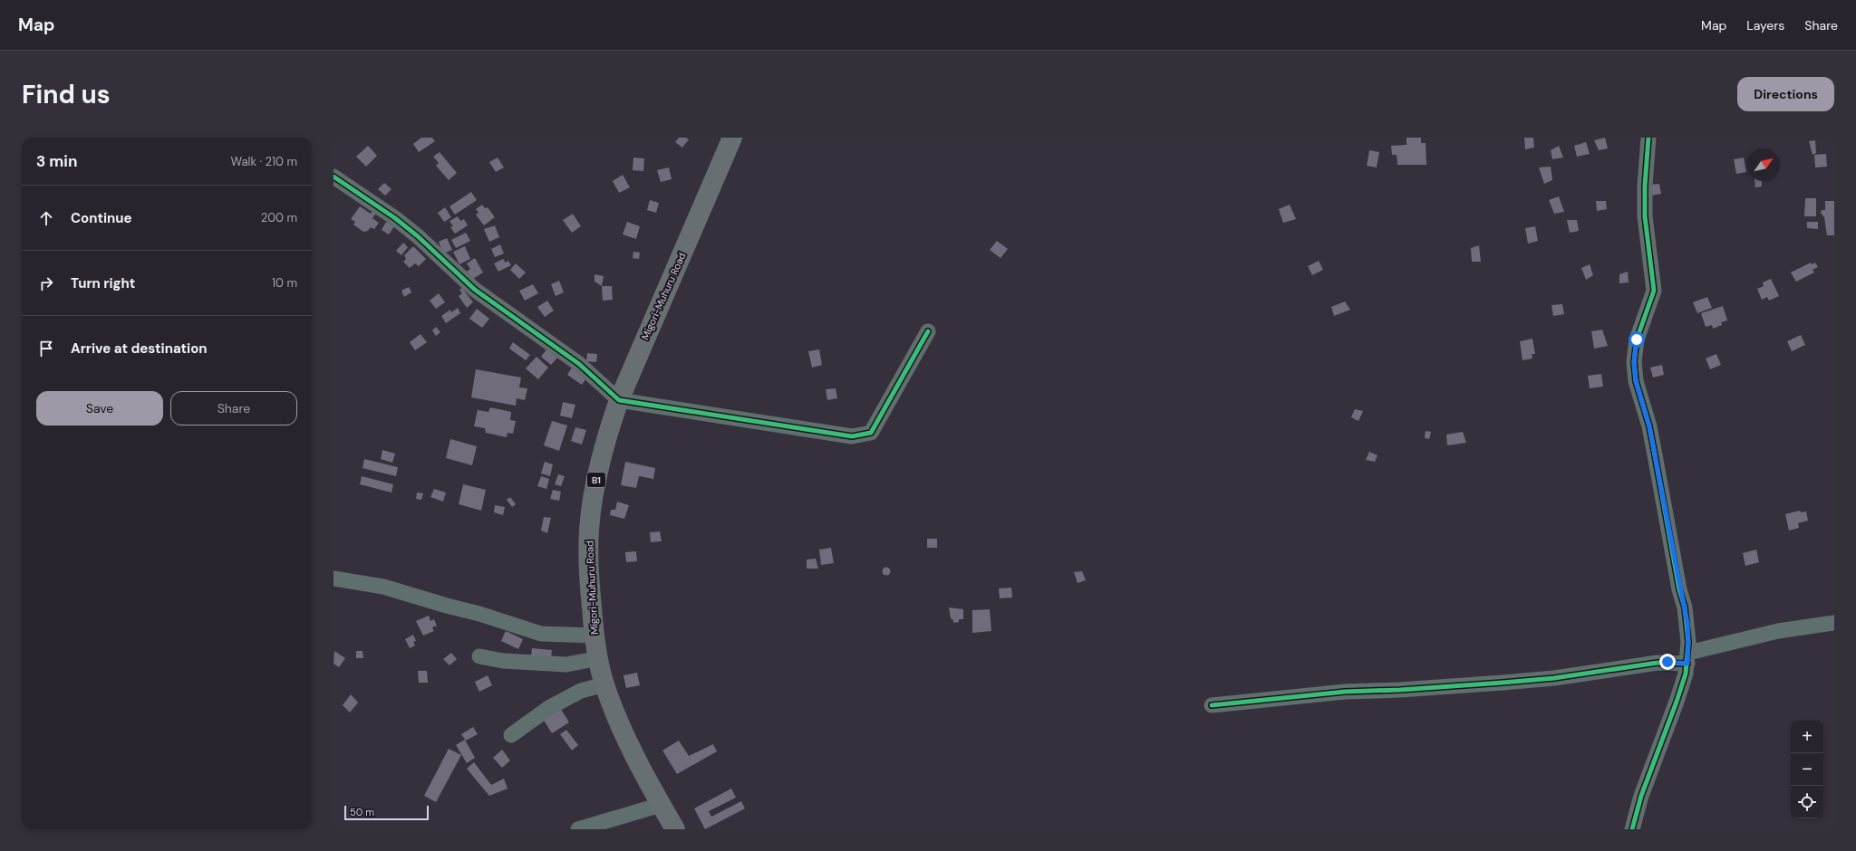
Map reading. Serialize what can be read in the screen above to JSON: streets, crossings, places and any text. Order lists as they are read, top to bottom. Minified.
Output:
{"streets":{"highway":["Migori-Muhuru Road","B1"]},"scale_bar":"50 m","north":"top right","page":{"header":"Map","nav":["Map","Layers","Share"],"buttons":["Directions",["Save","Share"]],"title":"Find us","heading":["3 min","Walk · 210 m"],"list":[["Continue","200 m"],["Turn right","10 m"],"Arrive at destination"],"map_buttons":["+","−"],"scale":"50 m"}}
